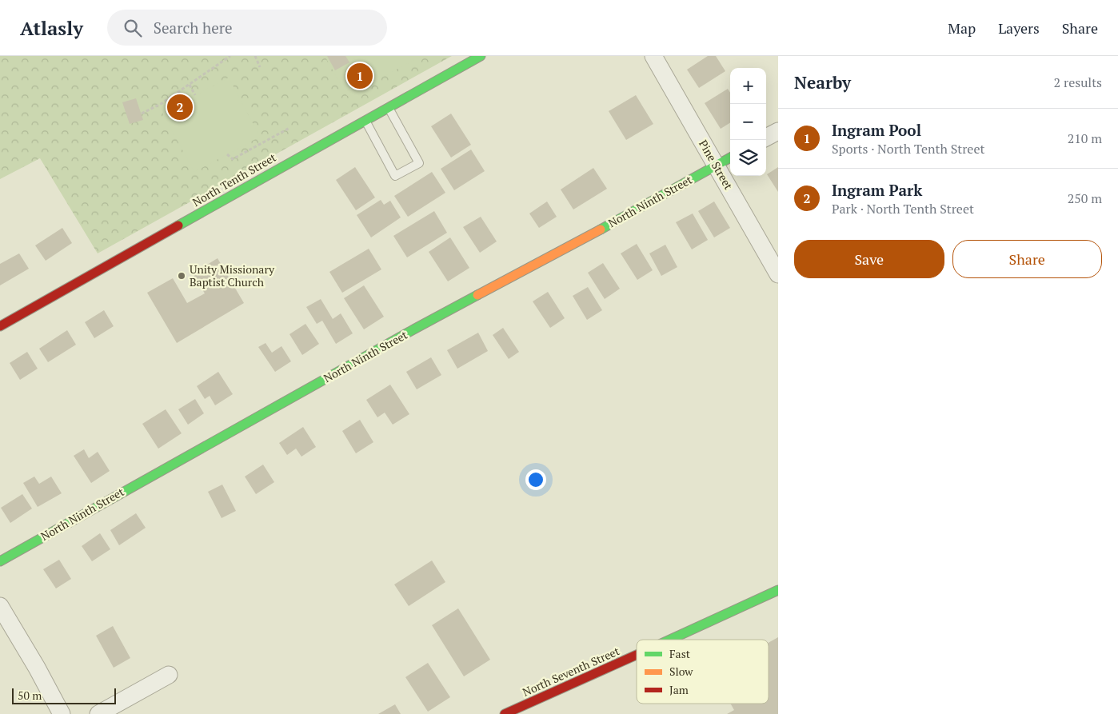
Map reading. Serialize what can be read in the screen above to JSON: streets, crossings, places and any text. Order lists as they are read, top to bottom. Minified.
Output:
{"streets":{"street":["Pine Street","North Tenth Street","North Ninth Street","North Seventh Street"]},"crossings":[["Pine Street","North Ninth Street"]],"places":["Unity Missionary Baptist Church"],"legend":["Fast","Slow","Jam"],"scale_bar":"50 m","page":{"header":"Atlasly","search":"Search here","nav":["Map","Layers","Share"],"heading":["Nearby","2 results"],"pins":["1","2"],"map_buttons":["+","−"],"list":[{"mark":"1","name":"Ingram Pool","note":"Sports · North Tenth Street","value":"210 m"},{"mark":"2","name":"Ingram Park","note":"Park · North Tenth Street","value":"250 m"}],"buttons":["Save","Share"],"scale":"50 m"}}
